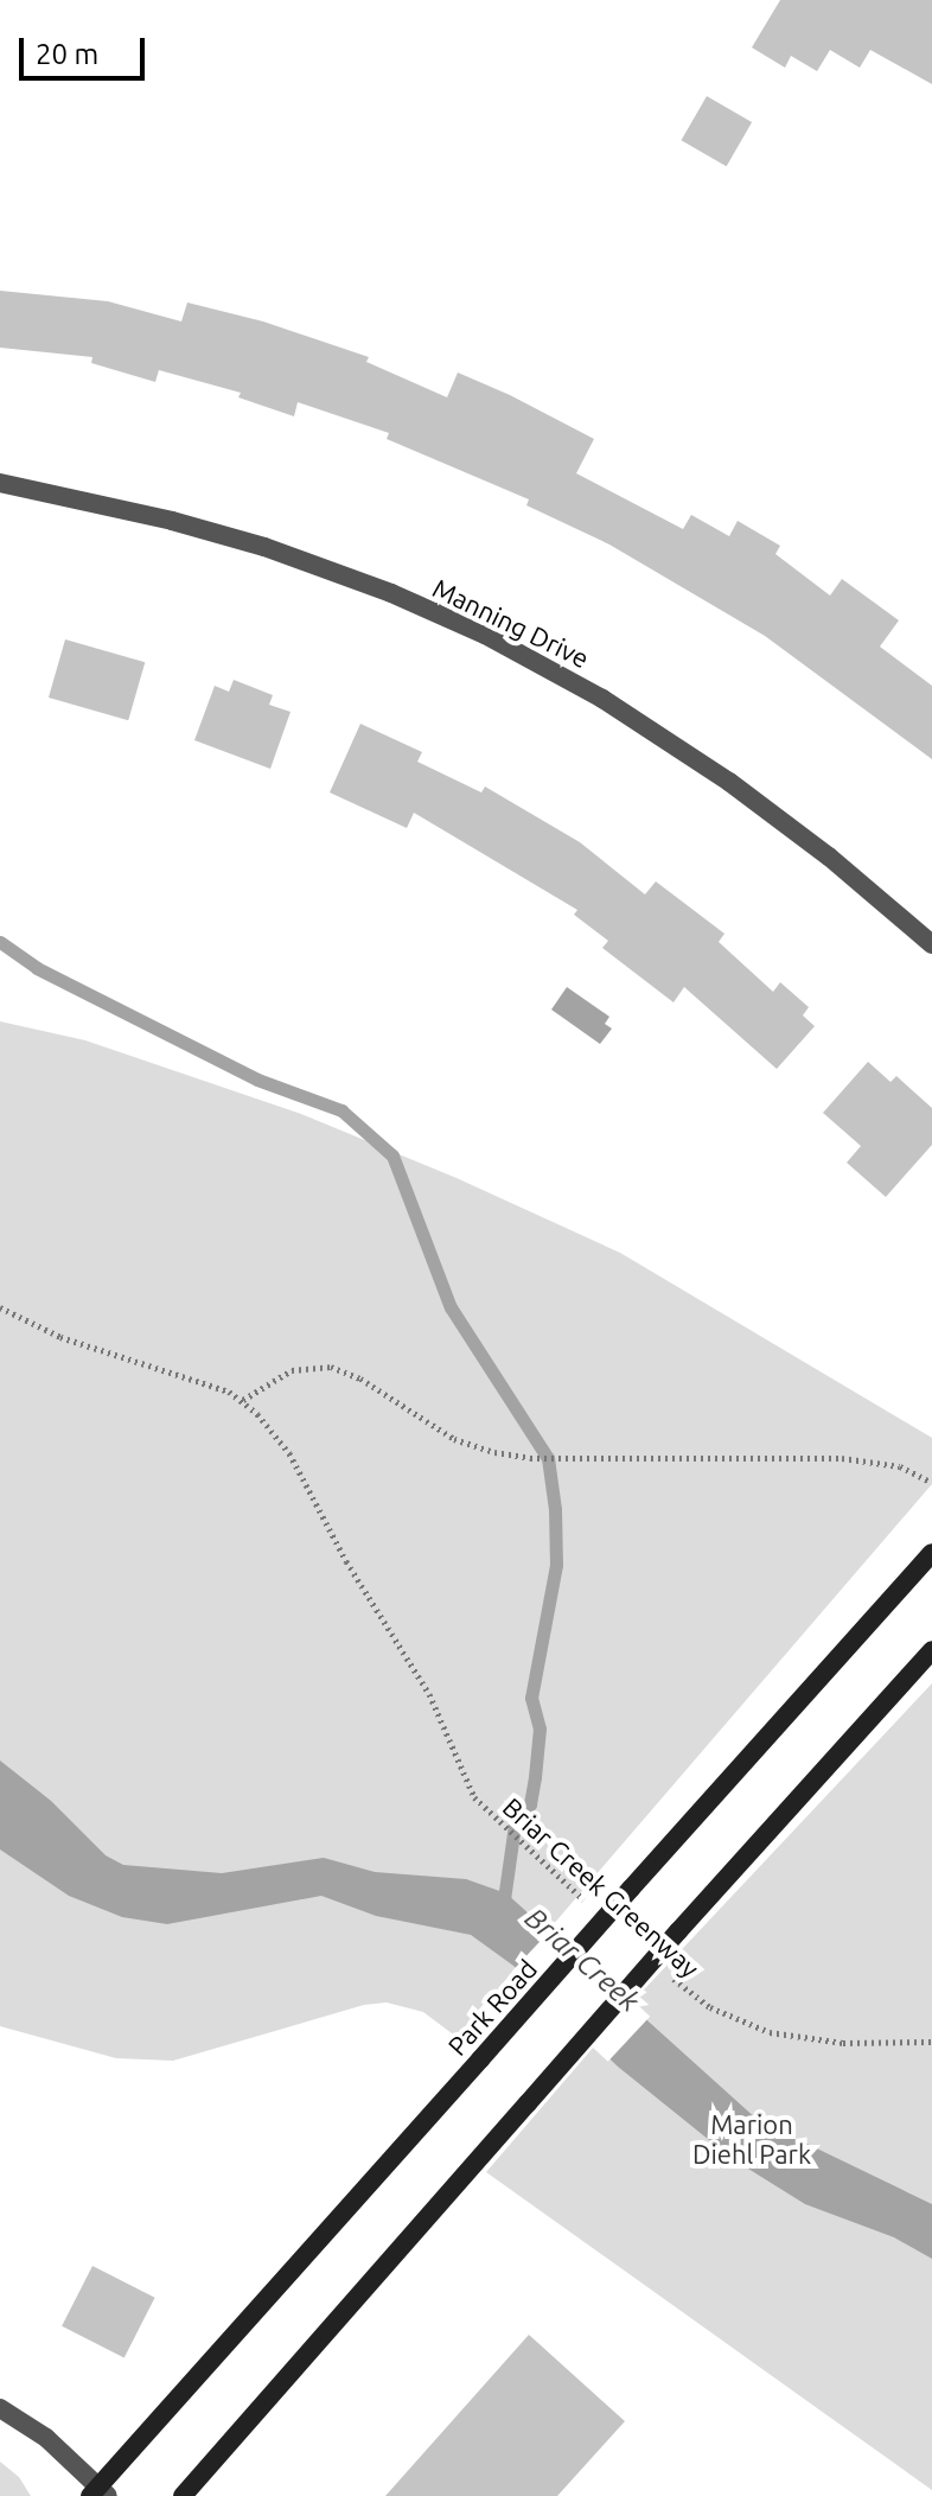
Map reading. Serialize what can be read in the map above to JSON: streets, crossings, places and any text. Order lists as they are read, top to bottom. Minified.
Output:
{"streets":{"main road":["Park Road"],"street":["Manning Drive"],"path":["Briar Creek Greenway"]},"water":["Briar Creek"],"parks":["Marion Diehl Park"],"scale_bar":"20 m"}
